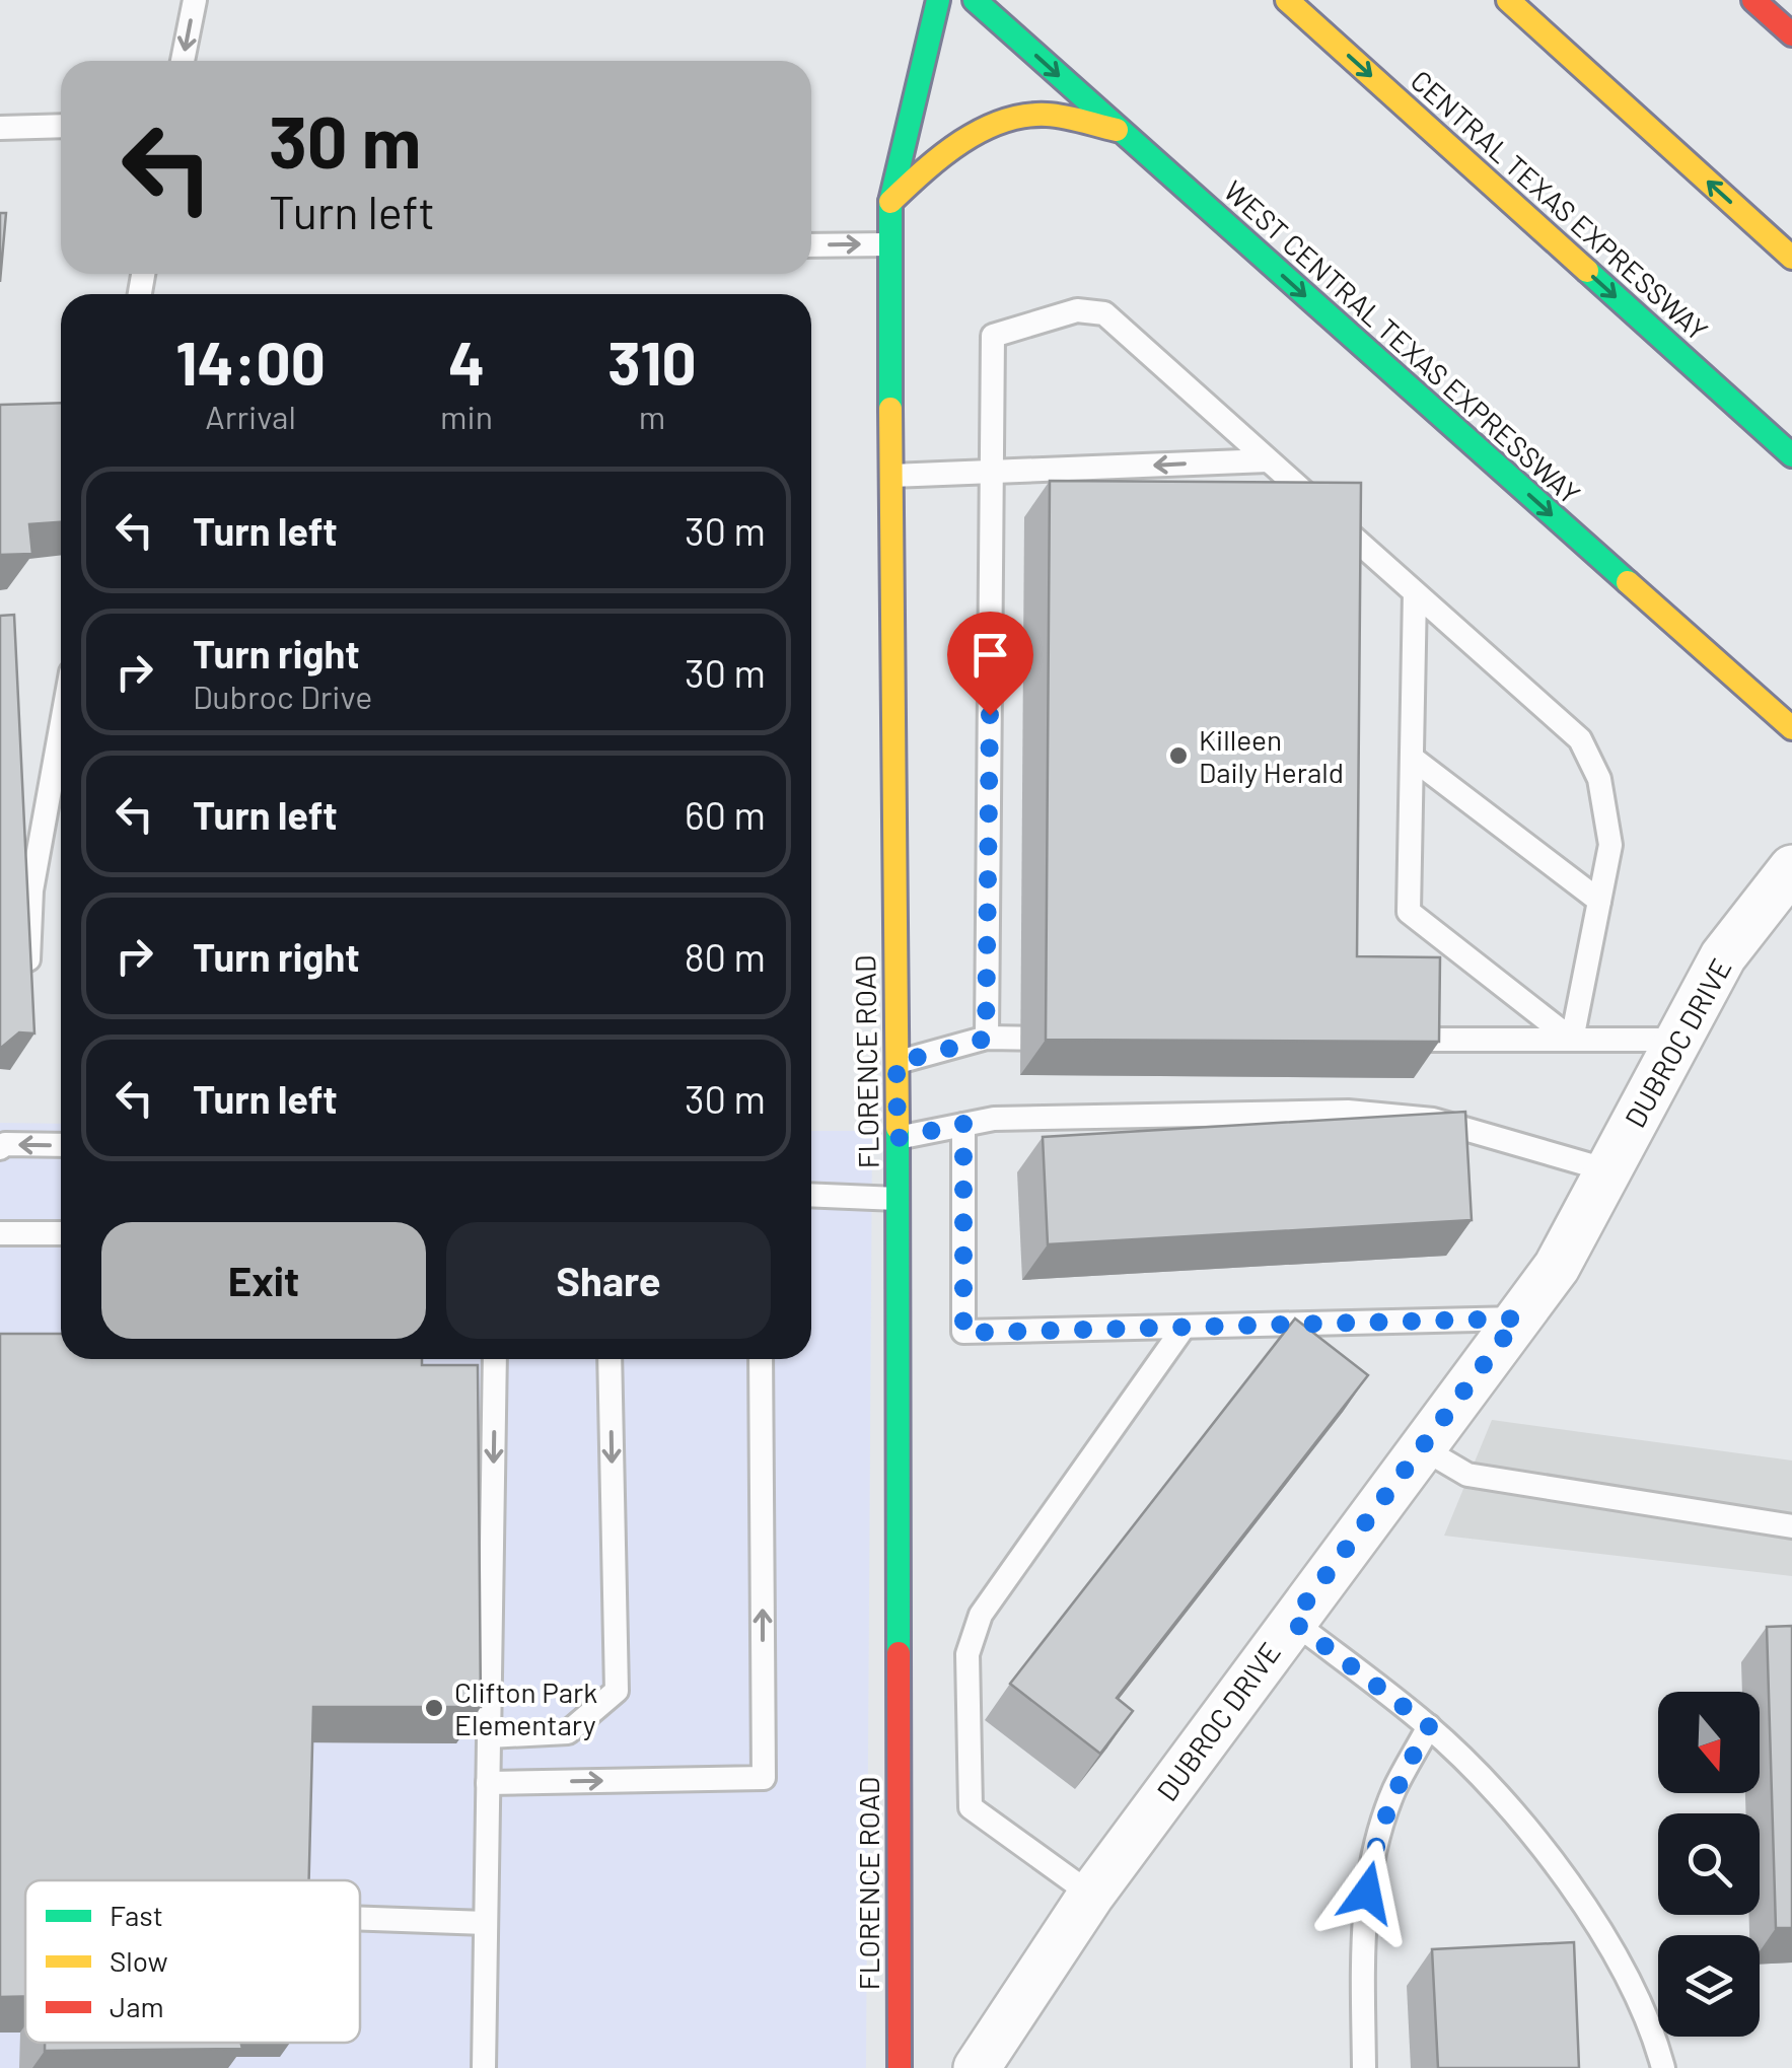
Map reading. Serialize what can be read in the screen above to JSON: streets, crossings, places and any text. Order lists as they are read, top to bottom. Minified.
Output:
{"streets":{"main road":["CENTRAL TEXAS EXPRESSWAY","WEST CENTRAL TEXAS EXPRESSWAY","FLORENCE ROAD"],"street":["DUBROC DRIVE"]},"one_way":["WEST CENTRAL TEXAS EXPRESSWAY"],"places":["Killeen Daily Herald","Clifton Park Elementary"],"legend":["Fast","Slow","Jam"],"north":"bottom","page":{"turn":["30 m","Turn left"],"eta":["14:00","Arrival","4","min","310","m"],"list":[{"name":"Turn left","value":"30 m"},{"name":"Turn right","note":"Dubroc Drive","value":"30 m"},{"name":"Turn left","value":"60 m"},{"name":"Turn right","value":"80 m"},{"name":"Turn left","value":"30 m"}],"buttons":["Exit","Share"]}}
